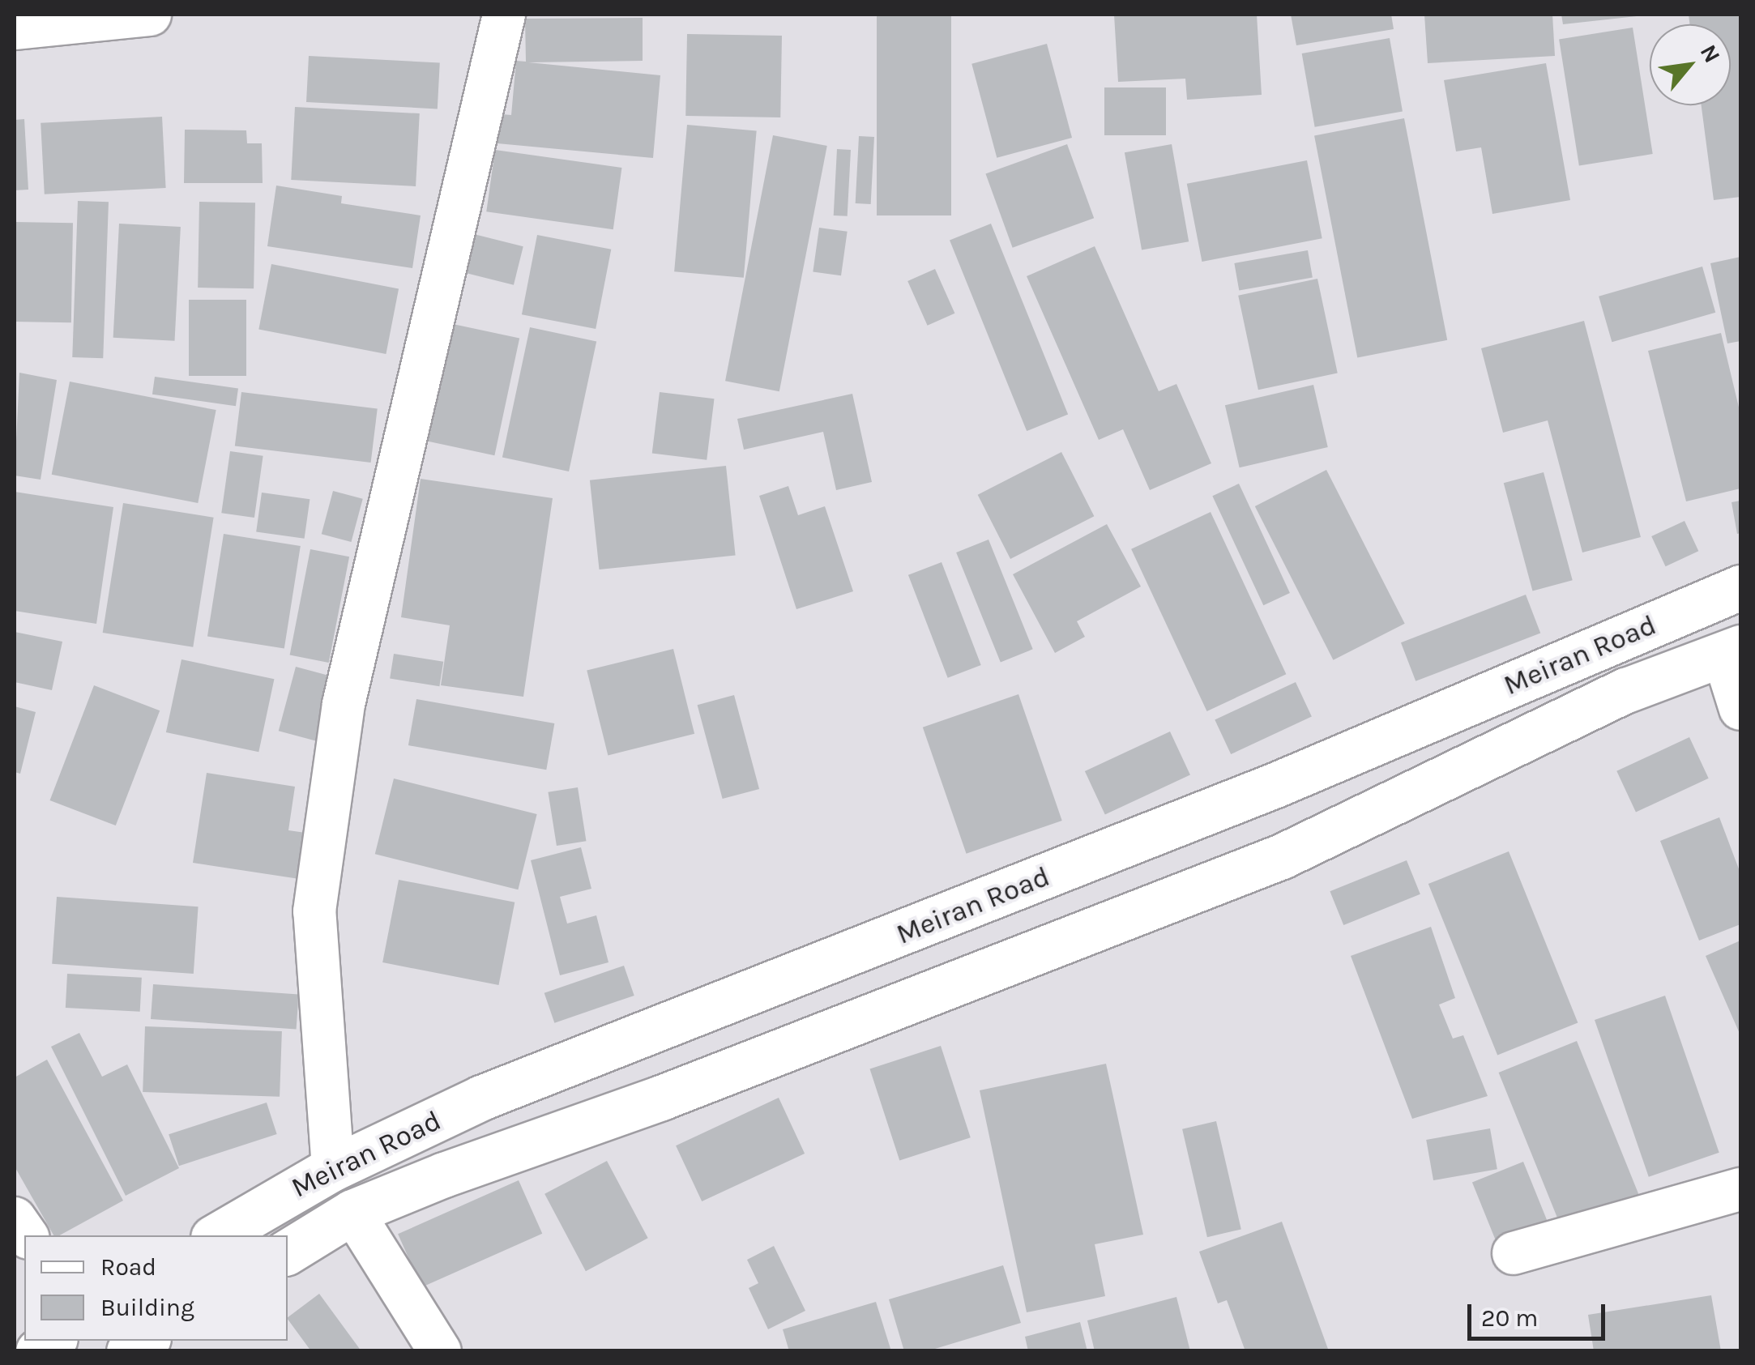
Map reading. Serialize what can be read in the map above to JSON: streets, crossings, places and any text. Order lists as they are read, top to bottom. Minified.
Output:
{"streets":{"main road":["Meiran Road"]},"legend":["Road","Building"],"scale_bar":"20 m","north":"top right"}
